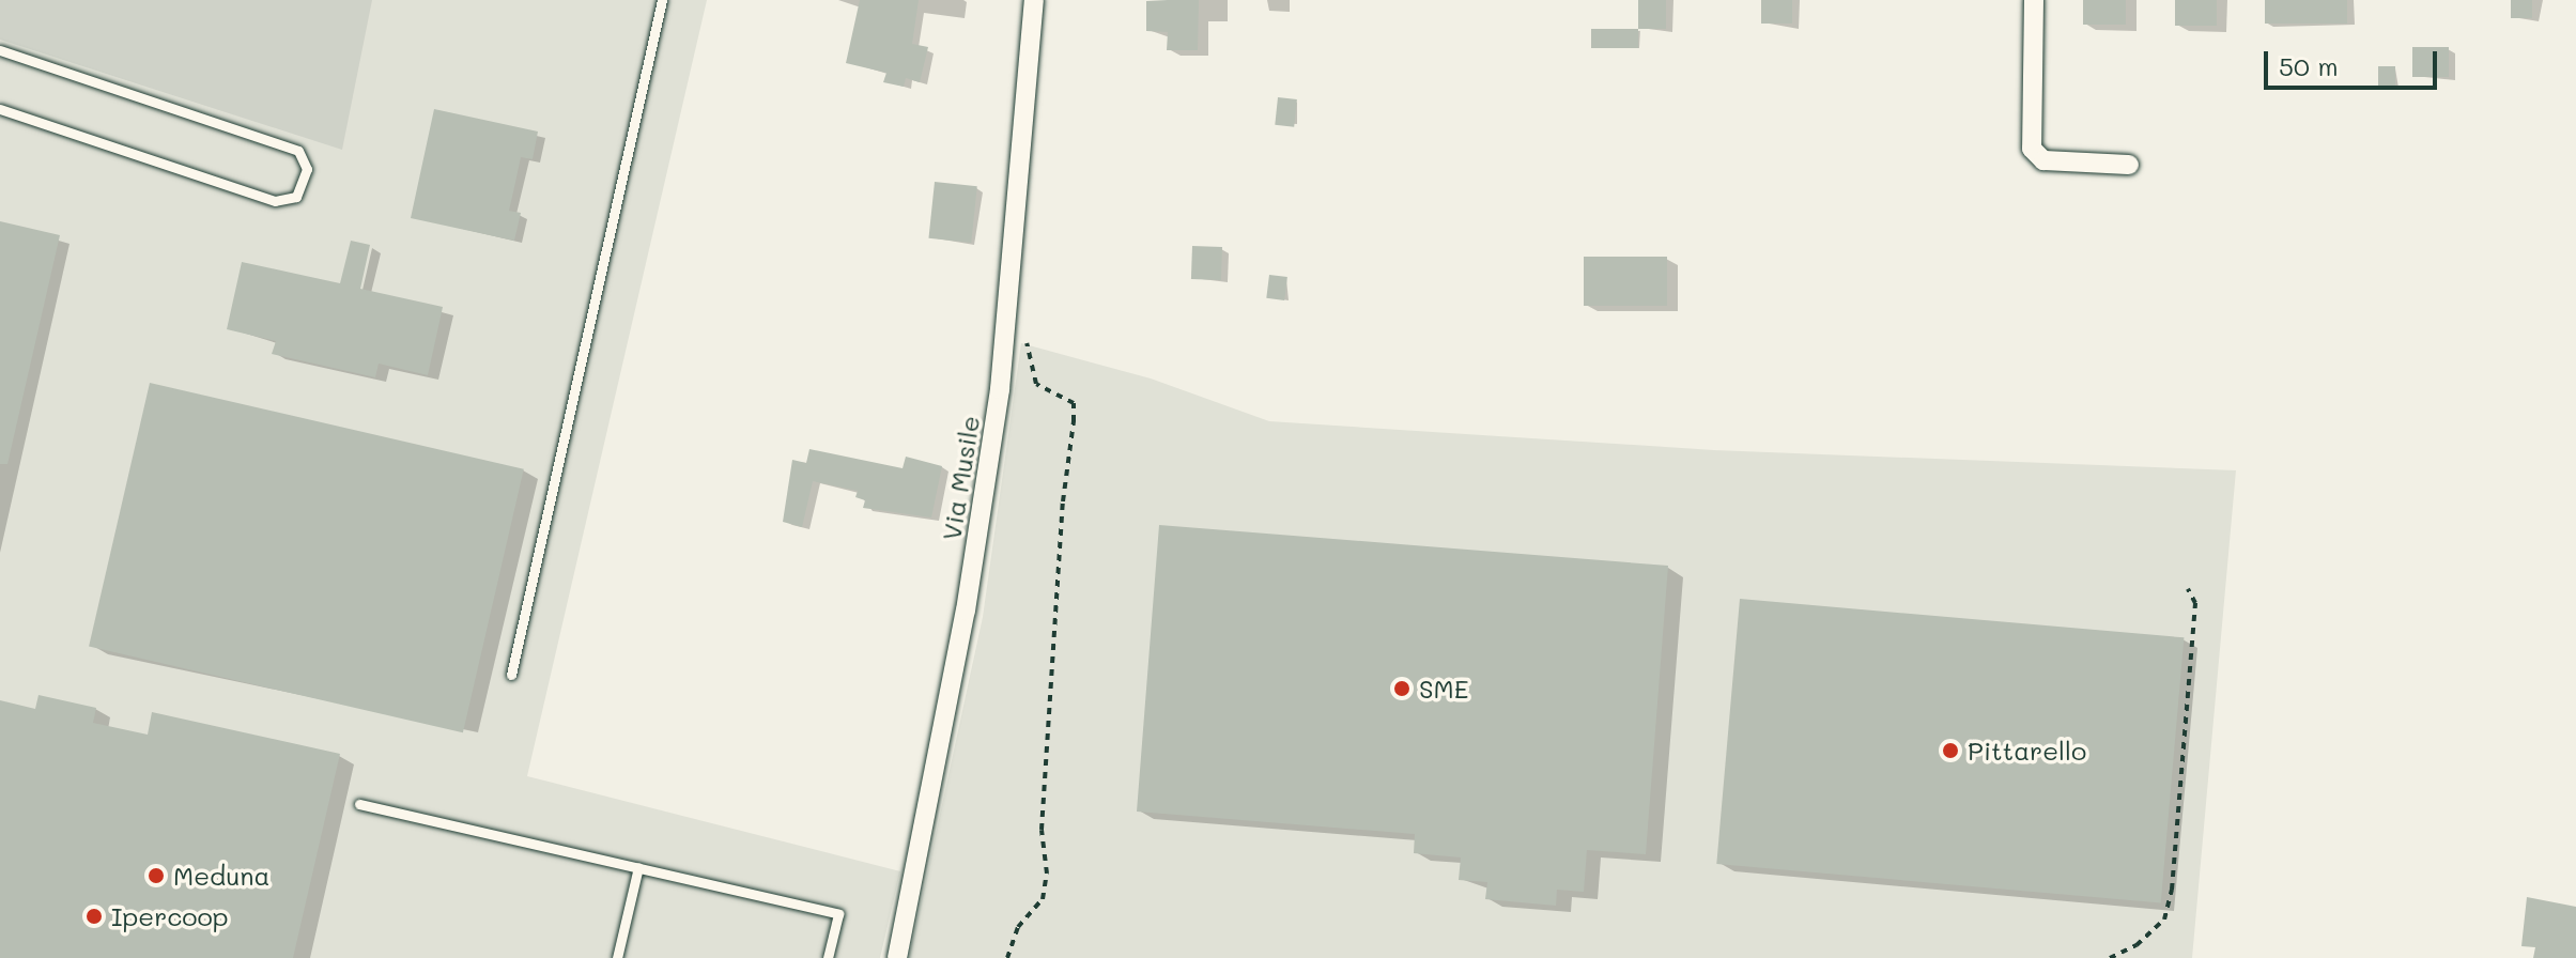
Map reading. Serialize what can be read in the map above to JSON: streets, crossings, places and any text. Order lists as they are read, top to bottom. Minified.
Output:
{"streets":{"street":["Via Musile"]},"places":["SME","Pittarello","Meduna","Ipercoop"],"scale_bar":"50 m"}
